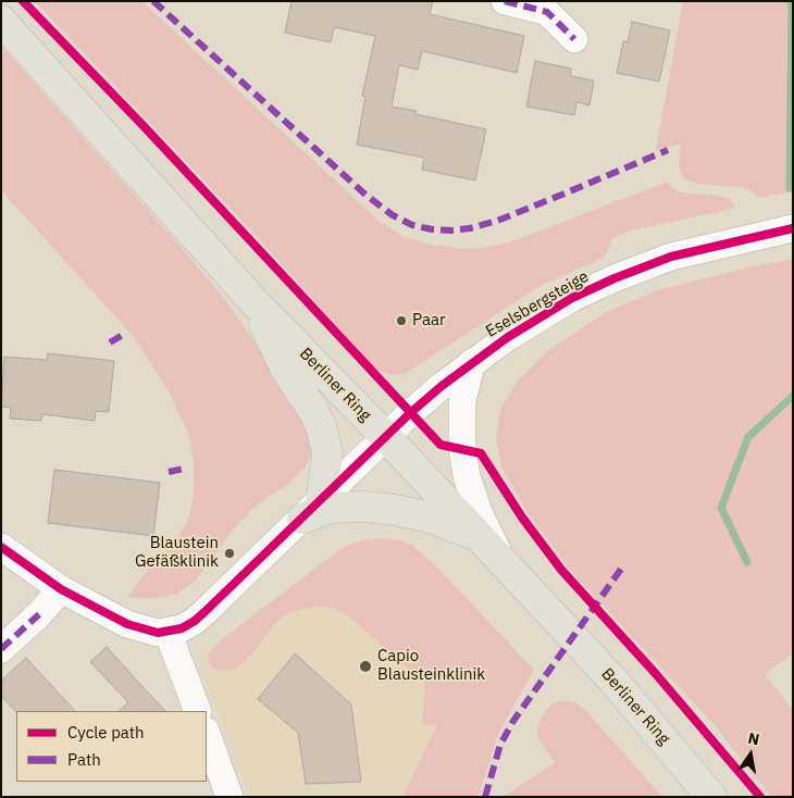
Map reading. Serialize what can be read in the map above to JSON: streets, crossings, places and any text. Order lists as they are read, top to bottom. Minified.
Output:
{"streets":{"main road":["Berliner Ring"],"street":["Eselsbergsteige"]},"crossings":[["Eselsbergsteige","Berliner Ring"]],"places":["Paar","Blaustein Gefäßklinik","Capio Blausteinklinik"],"legend":["Cycle path","Path"],"north":"top"}
